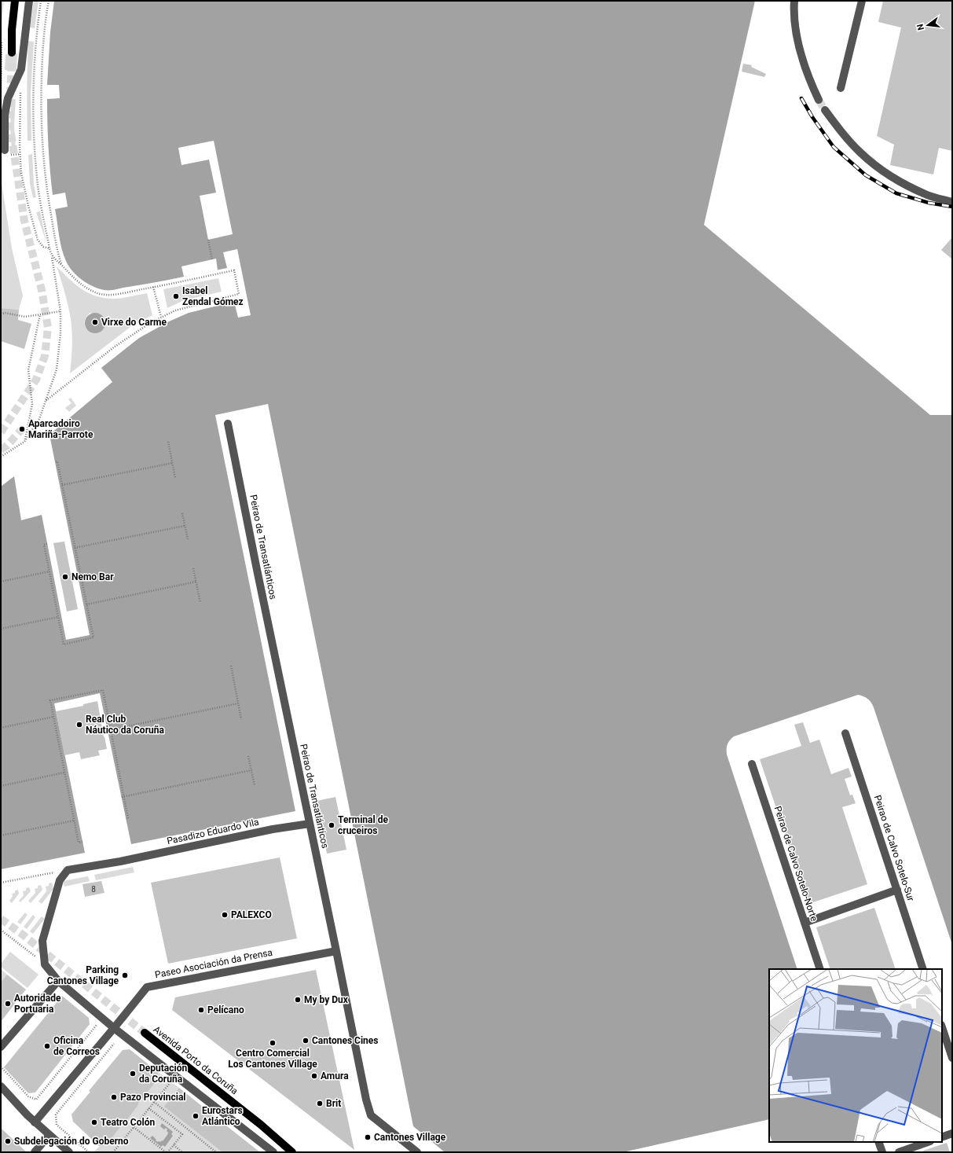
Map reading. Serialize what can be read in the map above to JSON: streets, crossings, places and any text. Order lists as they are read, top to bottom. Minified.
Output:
{"streets":{"main road":["Avenida Porto da Coruña"],"street":["Peirao de Transatlánticos","Pasadizo Eduardo Vila","Peirao de Calvo Sotelo-Sur","Peirao de Calvo Sotelo-Norte","Paseo Asociación da Prensa"]},"crossings":[["Peirao de Transatlánticos","Pasadizo Eduardo Vila"],["Peirao de Transatlánticos","Paseo Asociación da Prensa"]],"places":["Isabel Zendal Gómez","Virxe do Carme","Aparcadoiro Mariña-Parrote","Nemo Bar","Real Club Náutico da Coruña","Terminal de cruceiros","PALEXCO","Parking Cantones Village","My by Dux","Autoridade Portuaria","Pelícano","Cantones Cines","Centro Comercial Los Cantones Village","Oficina de Correos","Deputación da Coruña","Amura","Pazo Provincial","Brit","Eurostars Atlántico","Teatro Colón","Cantones Village","Subdelegación do Goberno"],"house_numbers":["8"],"north":"left"}
